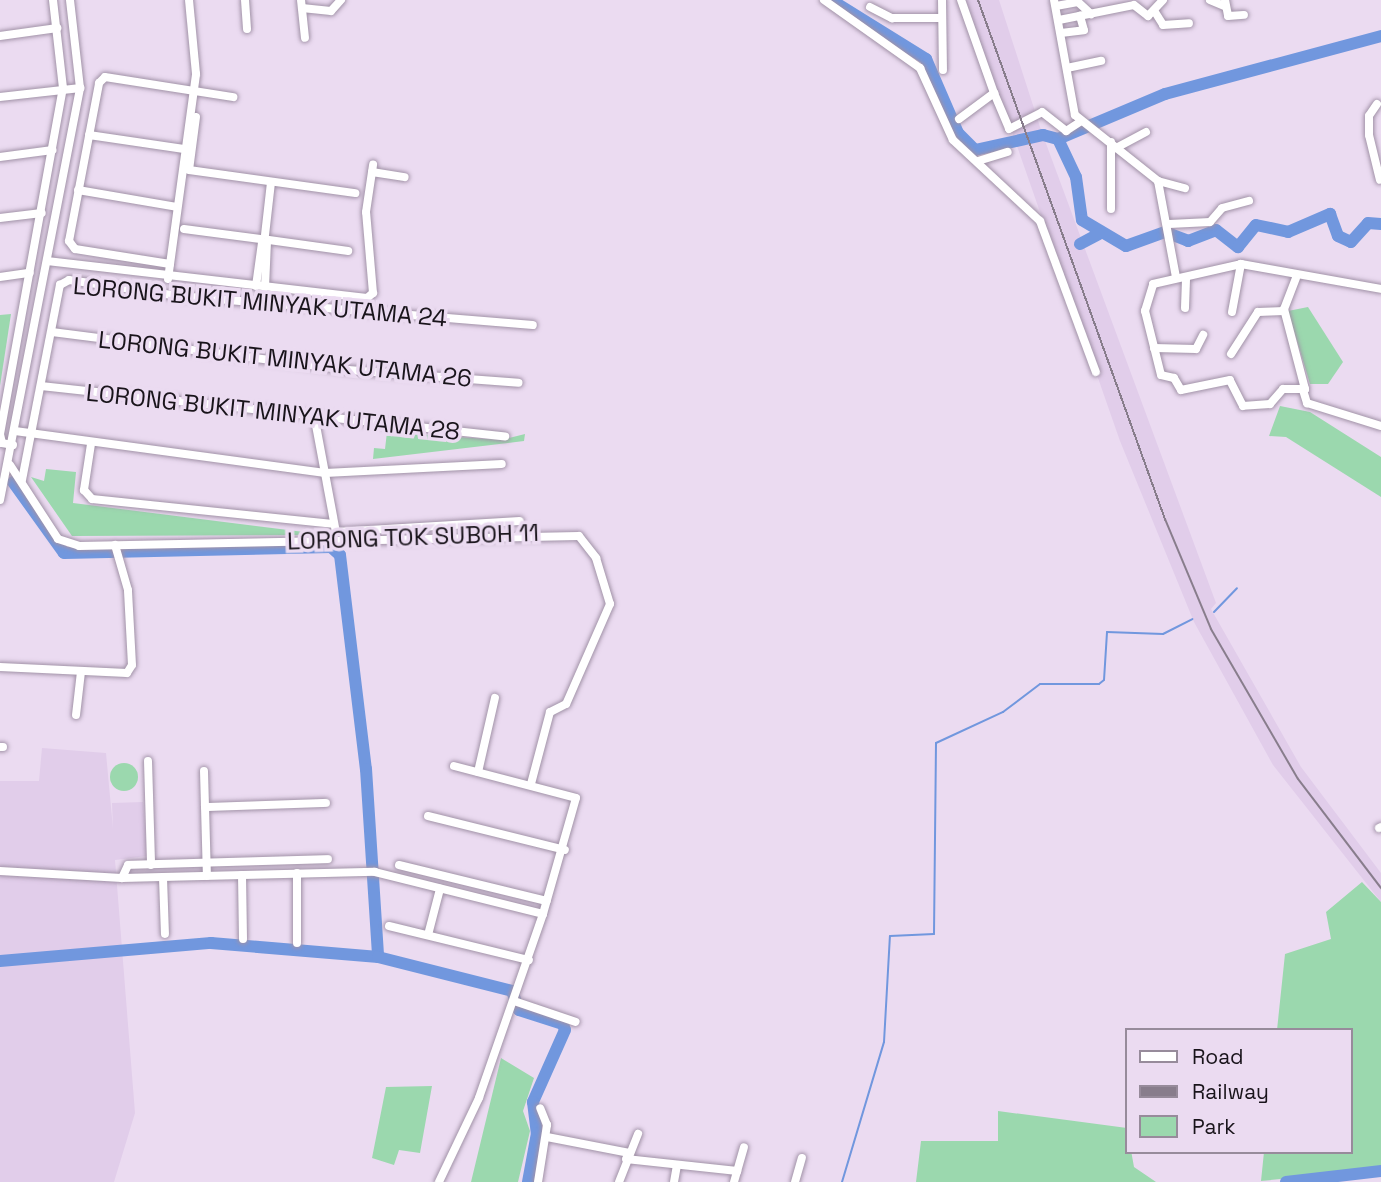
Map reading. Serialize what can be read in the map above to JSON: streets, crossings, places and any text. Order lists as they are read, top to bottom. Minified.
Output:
{"streets":{"street":["LORONG BUKIT MINYAK UTAMA 24","LORONG BUKIT MINYAK UTAMA 26","LORONG BUKIT MINYAK UTAMA 28","LORONG TOK SUBOH 11"]},"crossings":[["LORONG BUKIT MINYAK UTAMA 24","LORONG BUKIT MINYAK UTAMA 26"],["LORONG BUKIT MINYAK UTAMA 24","LORONG BUKIT MINYAK UTAMA 28"],["LORONG BUKIT MINYAK UTAMA 24","LORONG TOK SUBOH 11"]],"legend":["Road","Railway","Park"]}
